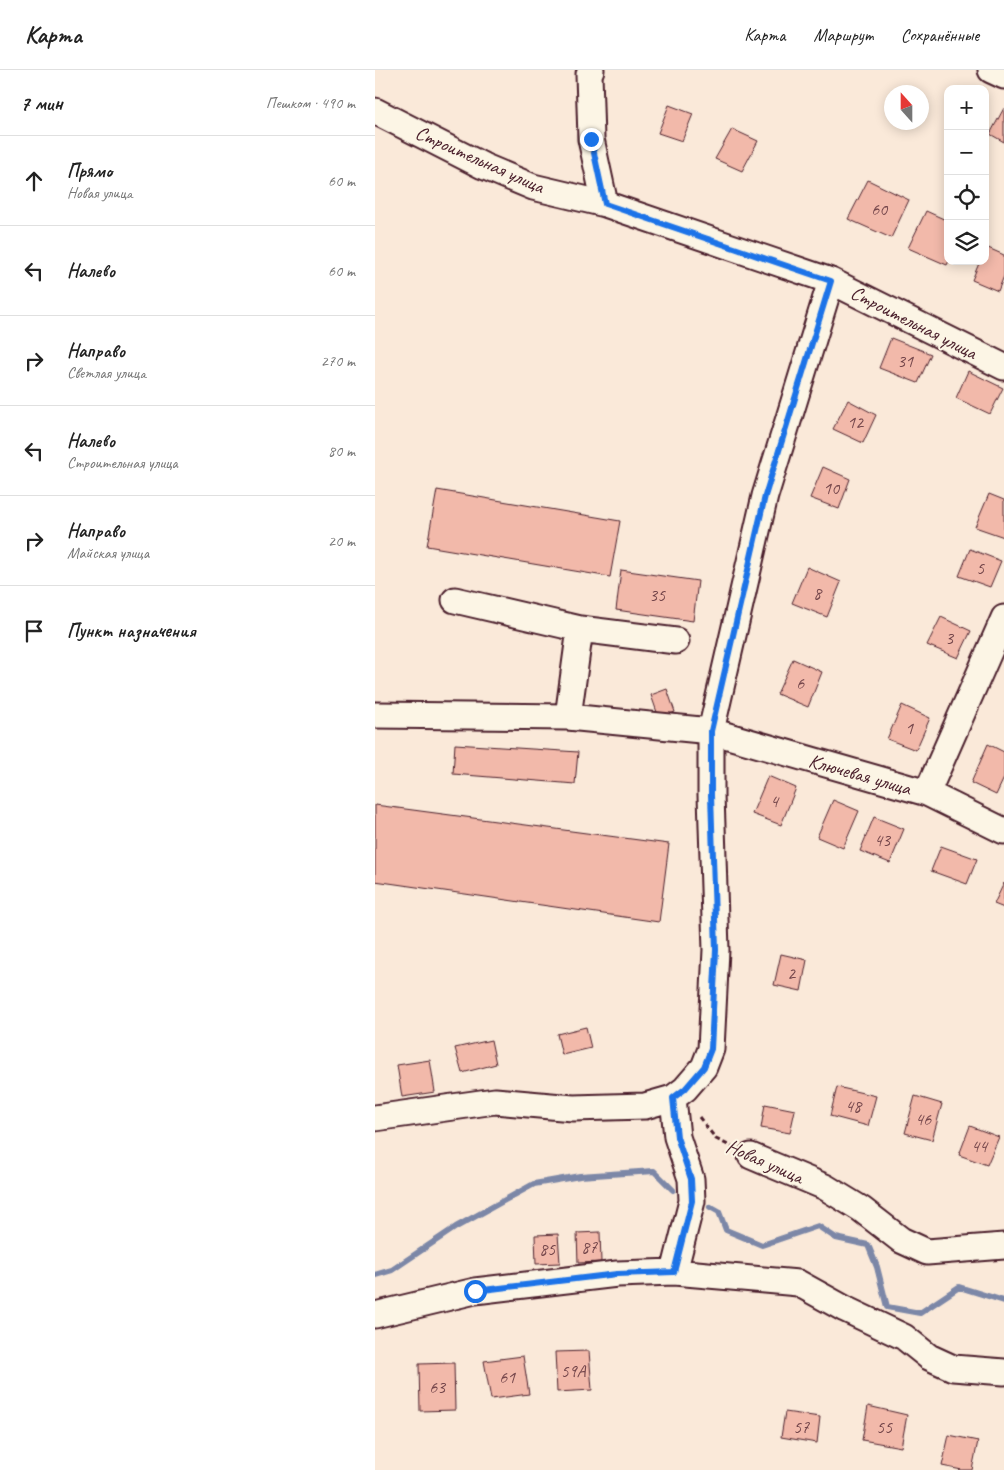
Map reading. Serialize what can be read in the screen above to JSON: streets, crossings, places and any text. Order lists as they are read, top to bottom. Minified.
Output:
{"streets":{"street":["Строительная улица","Ключевая улица","Новая улица"]},"house_numbers":["60","31","12","10","5","8","35","3","6","1","4","43","2","48","46","44","87","85","59А","61","63","57","55"],"north":"top","page":{"header":"Карта","nav":["Карта","Маршрут","Сохранённые"],"heading":["7 мин","Пешком · 490 m"],"map_buttons":["+","−"],"list":[["Прямо","Новая улица","60 m"],["Налево","60 m"],["Направо","Светлая улица","270 m"],["Налево","Строительная улица","80 m"],["Направо","Майская улица","20 m"],"Пункт назначения"]}}
